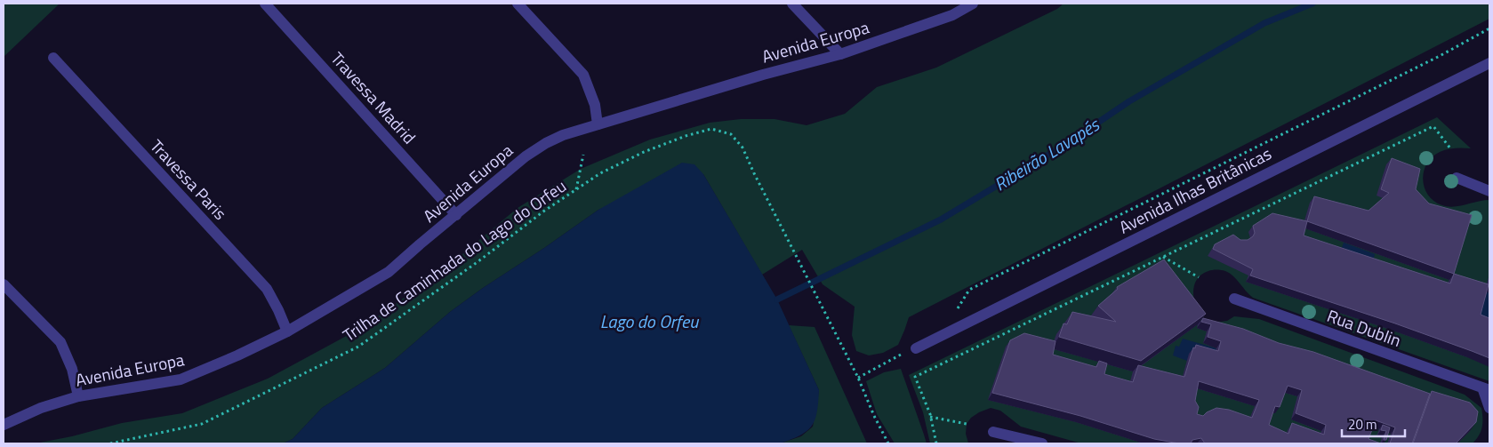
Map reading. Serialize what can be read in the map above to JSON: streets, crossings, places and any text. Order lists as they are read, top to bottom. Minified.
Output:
{"streets":{"street":["Avenida Europa","Travessa Madrid","Travessa Paris","Avenida Ilhas Britânicas","Rua Dublin"],"path":["Trilha de Caminhada do Lago do Orfeu"]},"crossings":[["Avenida Europa","Travessa Madrid"],["Avenida Europa","Travessa Paris"]],"water":["Ribeirão Lavapés","Lago do Orfeu"],"scale_bar":"20 m"}
